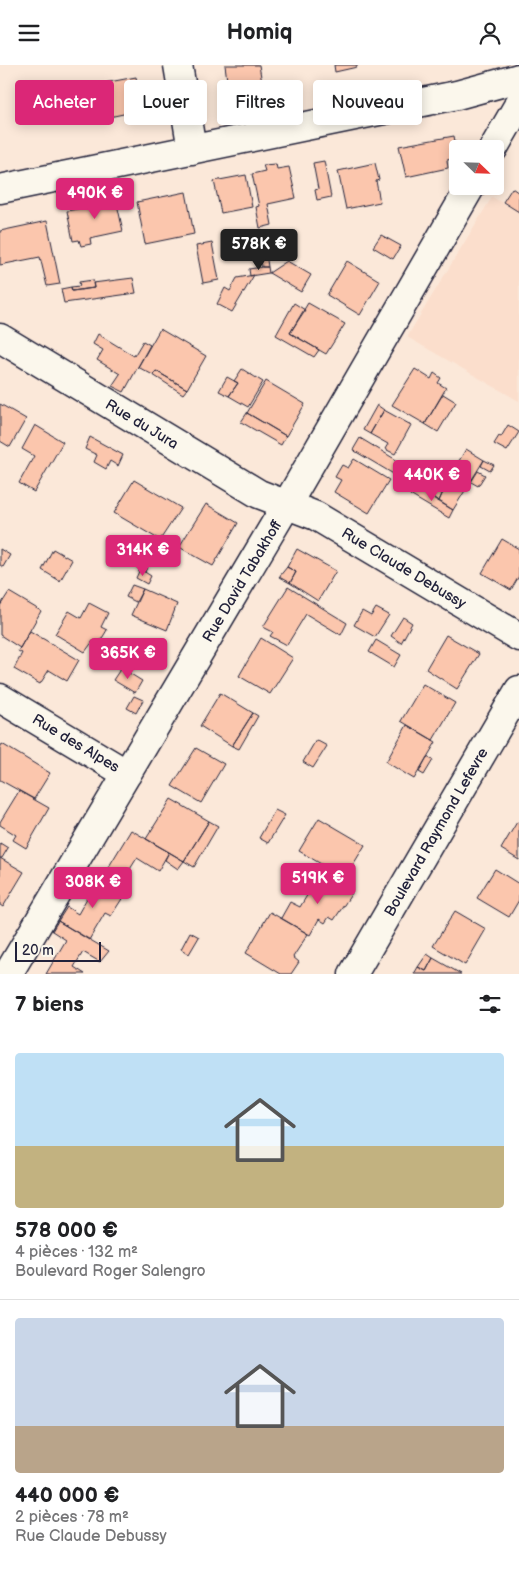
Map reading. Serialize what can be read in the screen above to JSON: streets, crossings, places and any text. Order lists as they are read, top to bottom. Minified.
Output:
{"streets":{"street":["Rue du Jura","Rue Claude Debussy","Rue David Tabakhoff","Rue des Alpes","Boulevard Raymond Lefevre"]},"crossings":[["Rue du Jura","Rue Claude Debussy"],["Rue du Jura","Rue David Tabakhoff"],["Rue Claude Debussy","Rue David Tabakhoff"],["Rue David Tabakhoff","Rue des Alpes"]],"scale_bar":"20 m","north":"bottom right","page":{"header":"Homiq","chip":["Acheter","Louer","Filtres","Nouveau"],"price":["490K €","578K €","440K €","314K €","365K €","519K €","308K €"],"scale":"20 m","heading":"7 biens","list":[{"name":"578 000 €","note":"4 pièces · 132 m² · Boulevard Roger Salengro"},{"name":"440 000 €","note":"2 pièces · 78 m² · Rue Claude Debussy"}]}}
